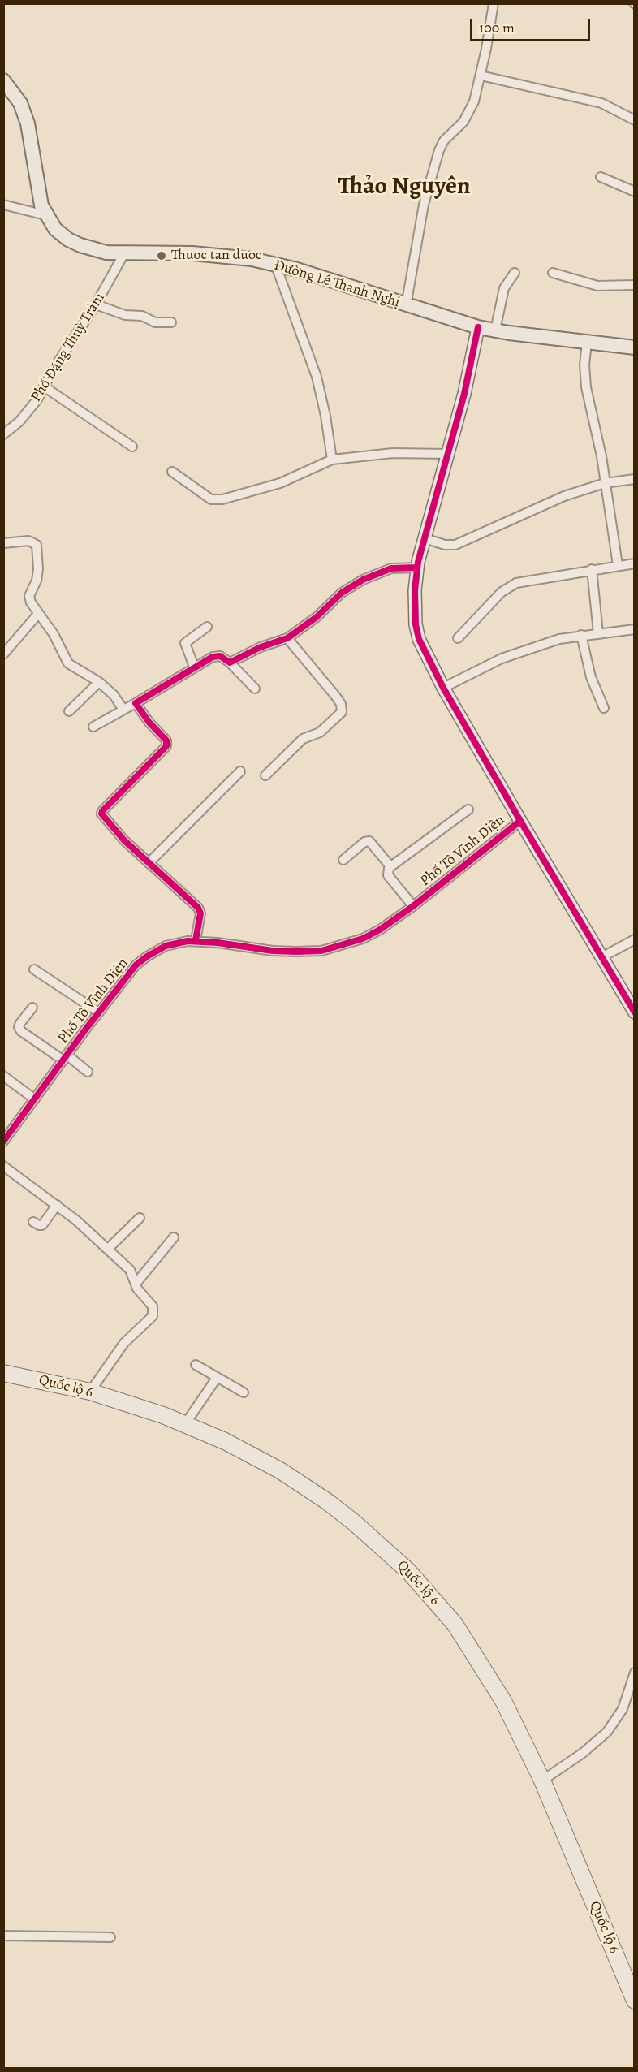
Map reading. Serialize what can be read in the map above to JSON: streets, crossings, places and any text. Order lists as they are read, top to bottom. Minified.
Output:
{"streets":{"highway":["Quốc lộ 6"],"main road":["Đường Lê Thanh Nghị"],"street":["Phố Đặng Thuỳ Trâm","Phố Tô Vĩnh Diện"]},"crossings":[["Đường Lê Thanh Nghị","Phố Đặng Thuỳ Trâm"]],"districts":["Thảo Nguyên"],"places":["Thuoc tan duoc"],"scale_bar":"100 m"}
